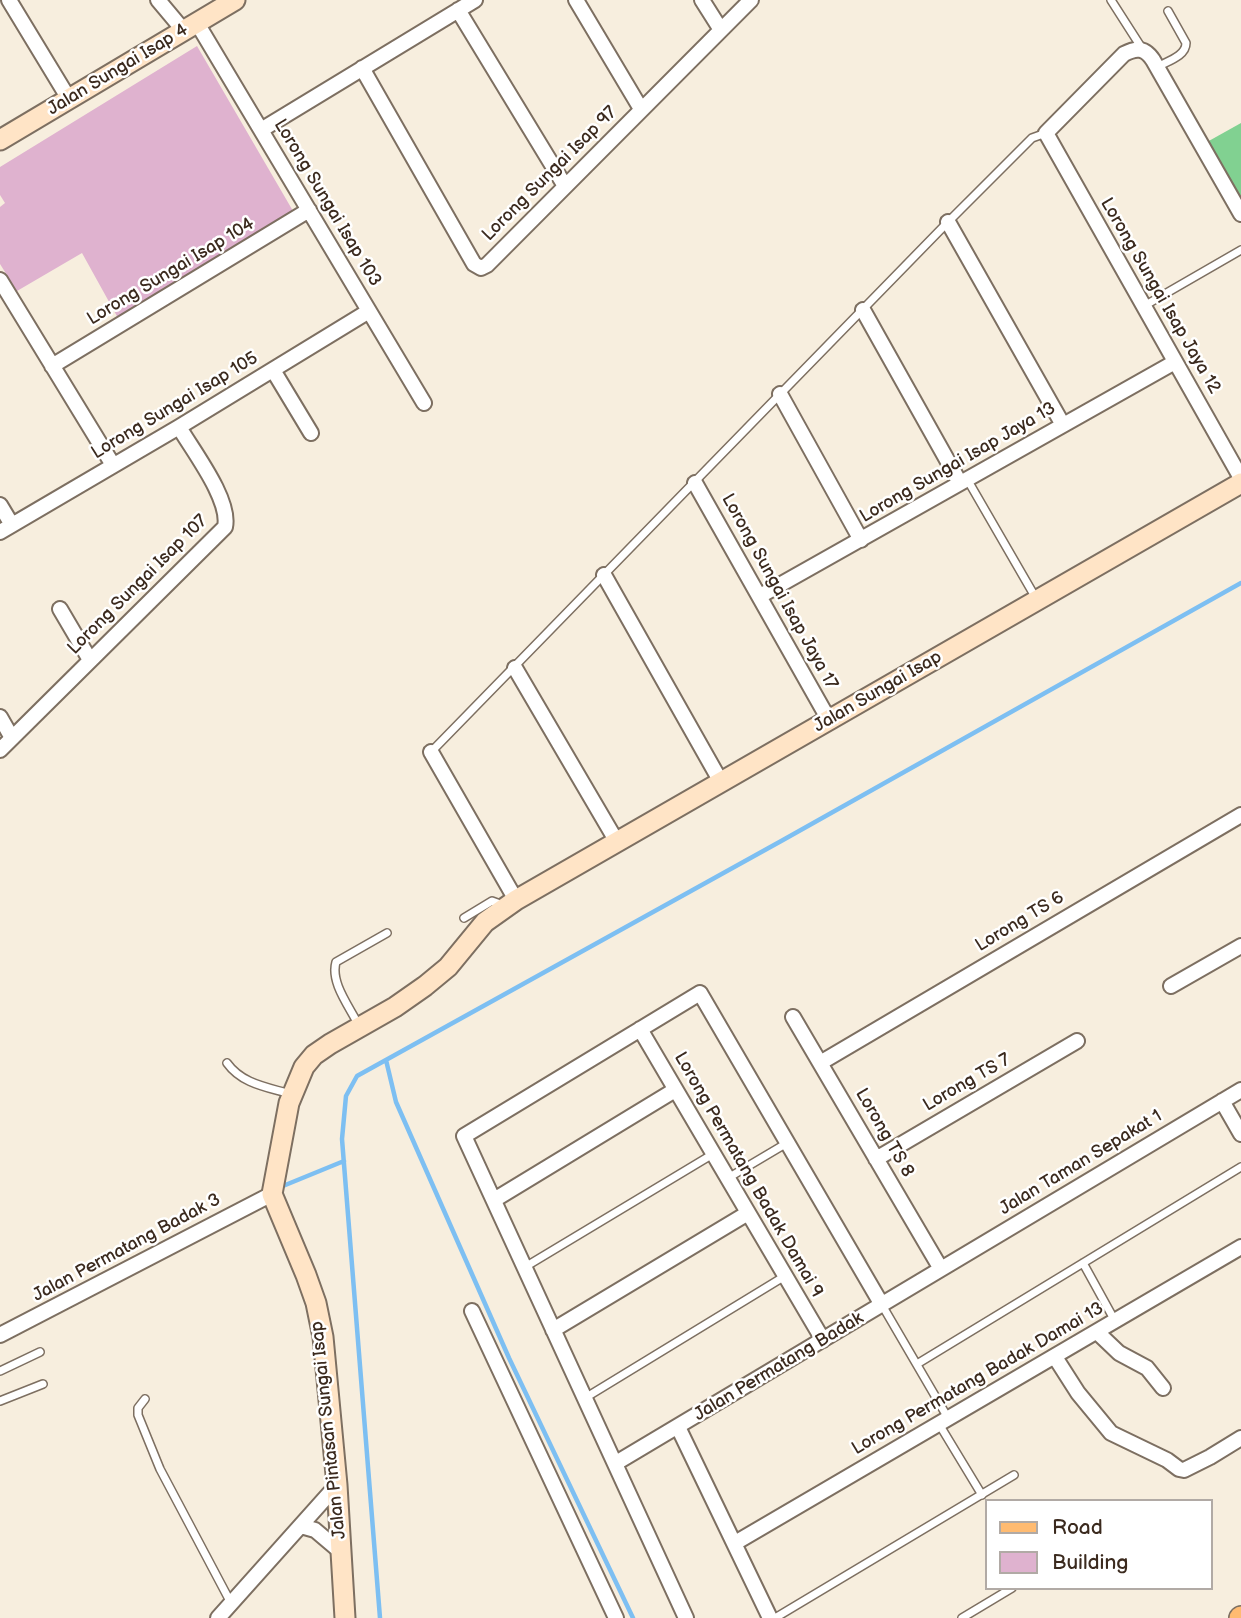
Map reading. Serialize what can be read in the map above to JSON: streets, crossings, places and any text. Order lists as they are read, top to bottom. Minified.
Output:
{"streets":{"street":["Jalan Sungai Isap 4","Lorong Sungai Isap 97","Lorong Sungai Isap 103","Lorong Sungai Isap 104","Lorong Sungai Isap Jaya 12","Lorong Sungai Isap 105","Lorong Sungai Isap Jaya 13","Lorong Sungai Isap 107","Lorong Sungai Isap Jaya 17","Jalan Sungai Isap","Lorong TS 6","Lorong TS 7","Lorong TS 8","Jalan Taman Sepakat 1","Lorong Permatang Badak Damai 9","Jalan Permatang Badak 3","Jalan Permatang Badak","Lorong Permatang Badak Damai 13","Jalan Pintasan Sungai Isap"]},"crossings":[["Jalan Sungai Isap 4","Lorong Sungai Isap 103"],["Lorong Sungai Isap 103","Lorong Sungai Isap 104"],["Lorong Sungai Isap 103","Lorong Sungai Isap 105"],["Lorong Sungai Isap Jaya 12","Lorong Sungai Isap Jaya 13"],["Lorong Sungai Isap Jaya 12","Jalan Sungai Isap"],["Lorong Sungai Isap 105","Lorong Sungai Isap 107"],["Lorong Sungai Isap Jaya 13","Lorong Sungai Isap Jaya 17"],["Lorong Sungai Isap Jaya 17","Jalan Sungai Isap"],["Lorong TS 6","Lorong TS 8"],["Lorong TS 7","Lorong TS 8"],["Lorong TS 8","Jalan Taman Sepakat 1"],["Lorong TS 8","Jalan Permatang Badak"],["Jalan Taman Sepakat 1","Jalan Permatang Badak"],["Lorong Permatang Badak Damai 9","Jalan Permatang Badak"],["Jalan Permatang Badak 3","Jalan Pintasan Sungai Isap"]],"legend":["Road","Building"]}
